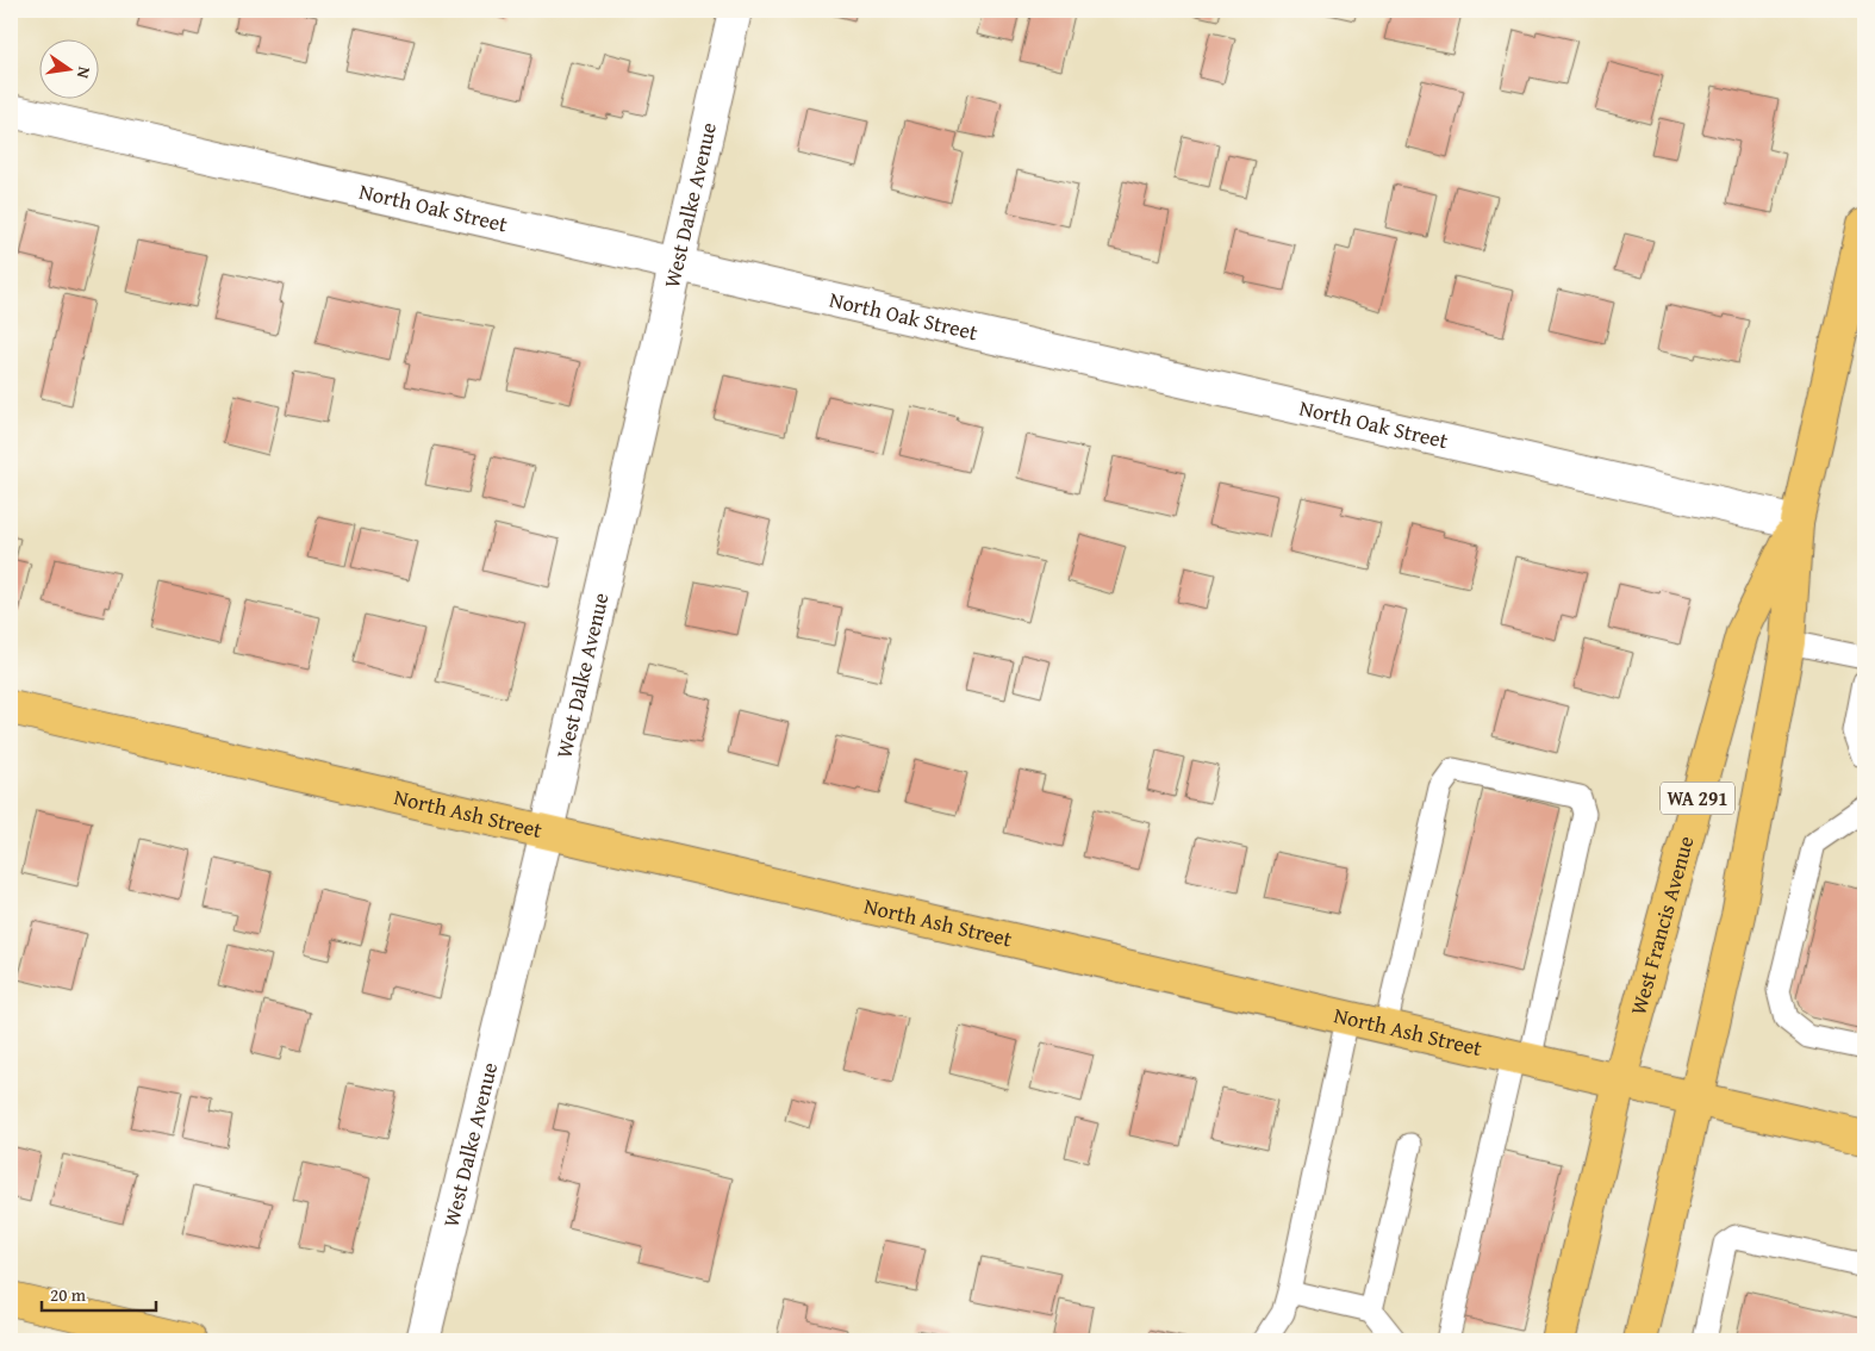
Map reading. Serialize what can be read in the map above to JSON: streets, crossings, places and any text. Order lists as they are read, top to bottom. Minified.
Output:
{"streets":{"main road":["WA 291","North Ash Street","West Francis Avenue"],"street":["West Dalke Avenue","North Oak Street"]},"crossings":[["West Dalke Avenue","North Oak Street"],["West Dalke Avenue","North Ash Street"],["North Oak Street","West Francis Avenue"],["North Ash Street","West Francis Avenue"]],"scale_bar":"20 m","north":"right"}
